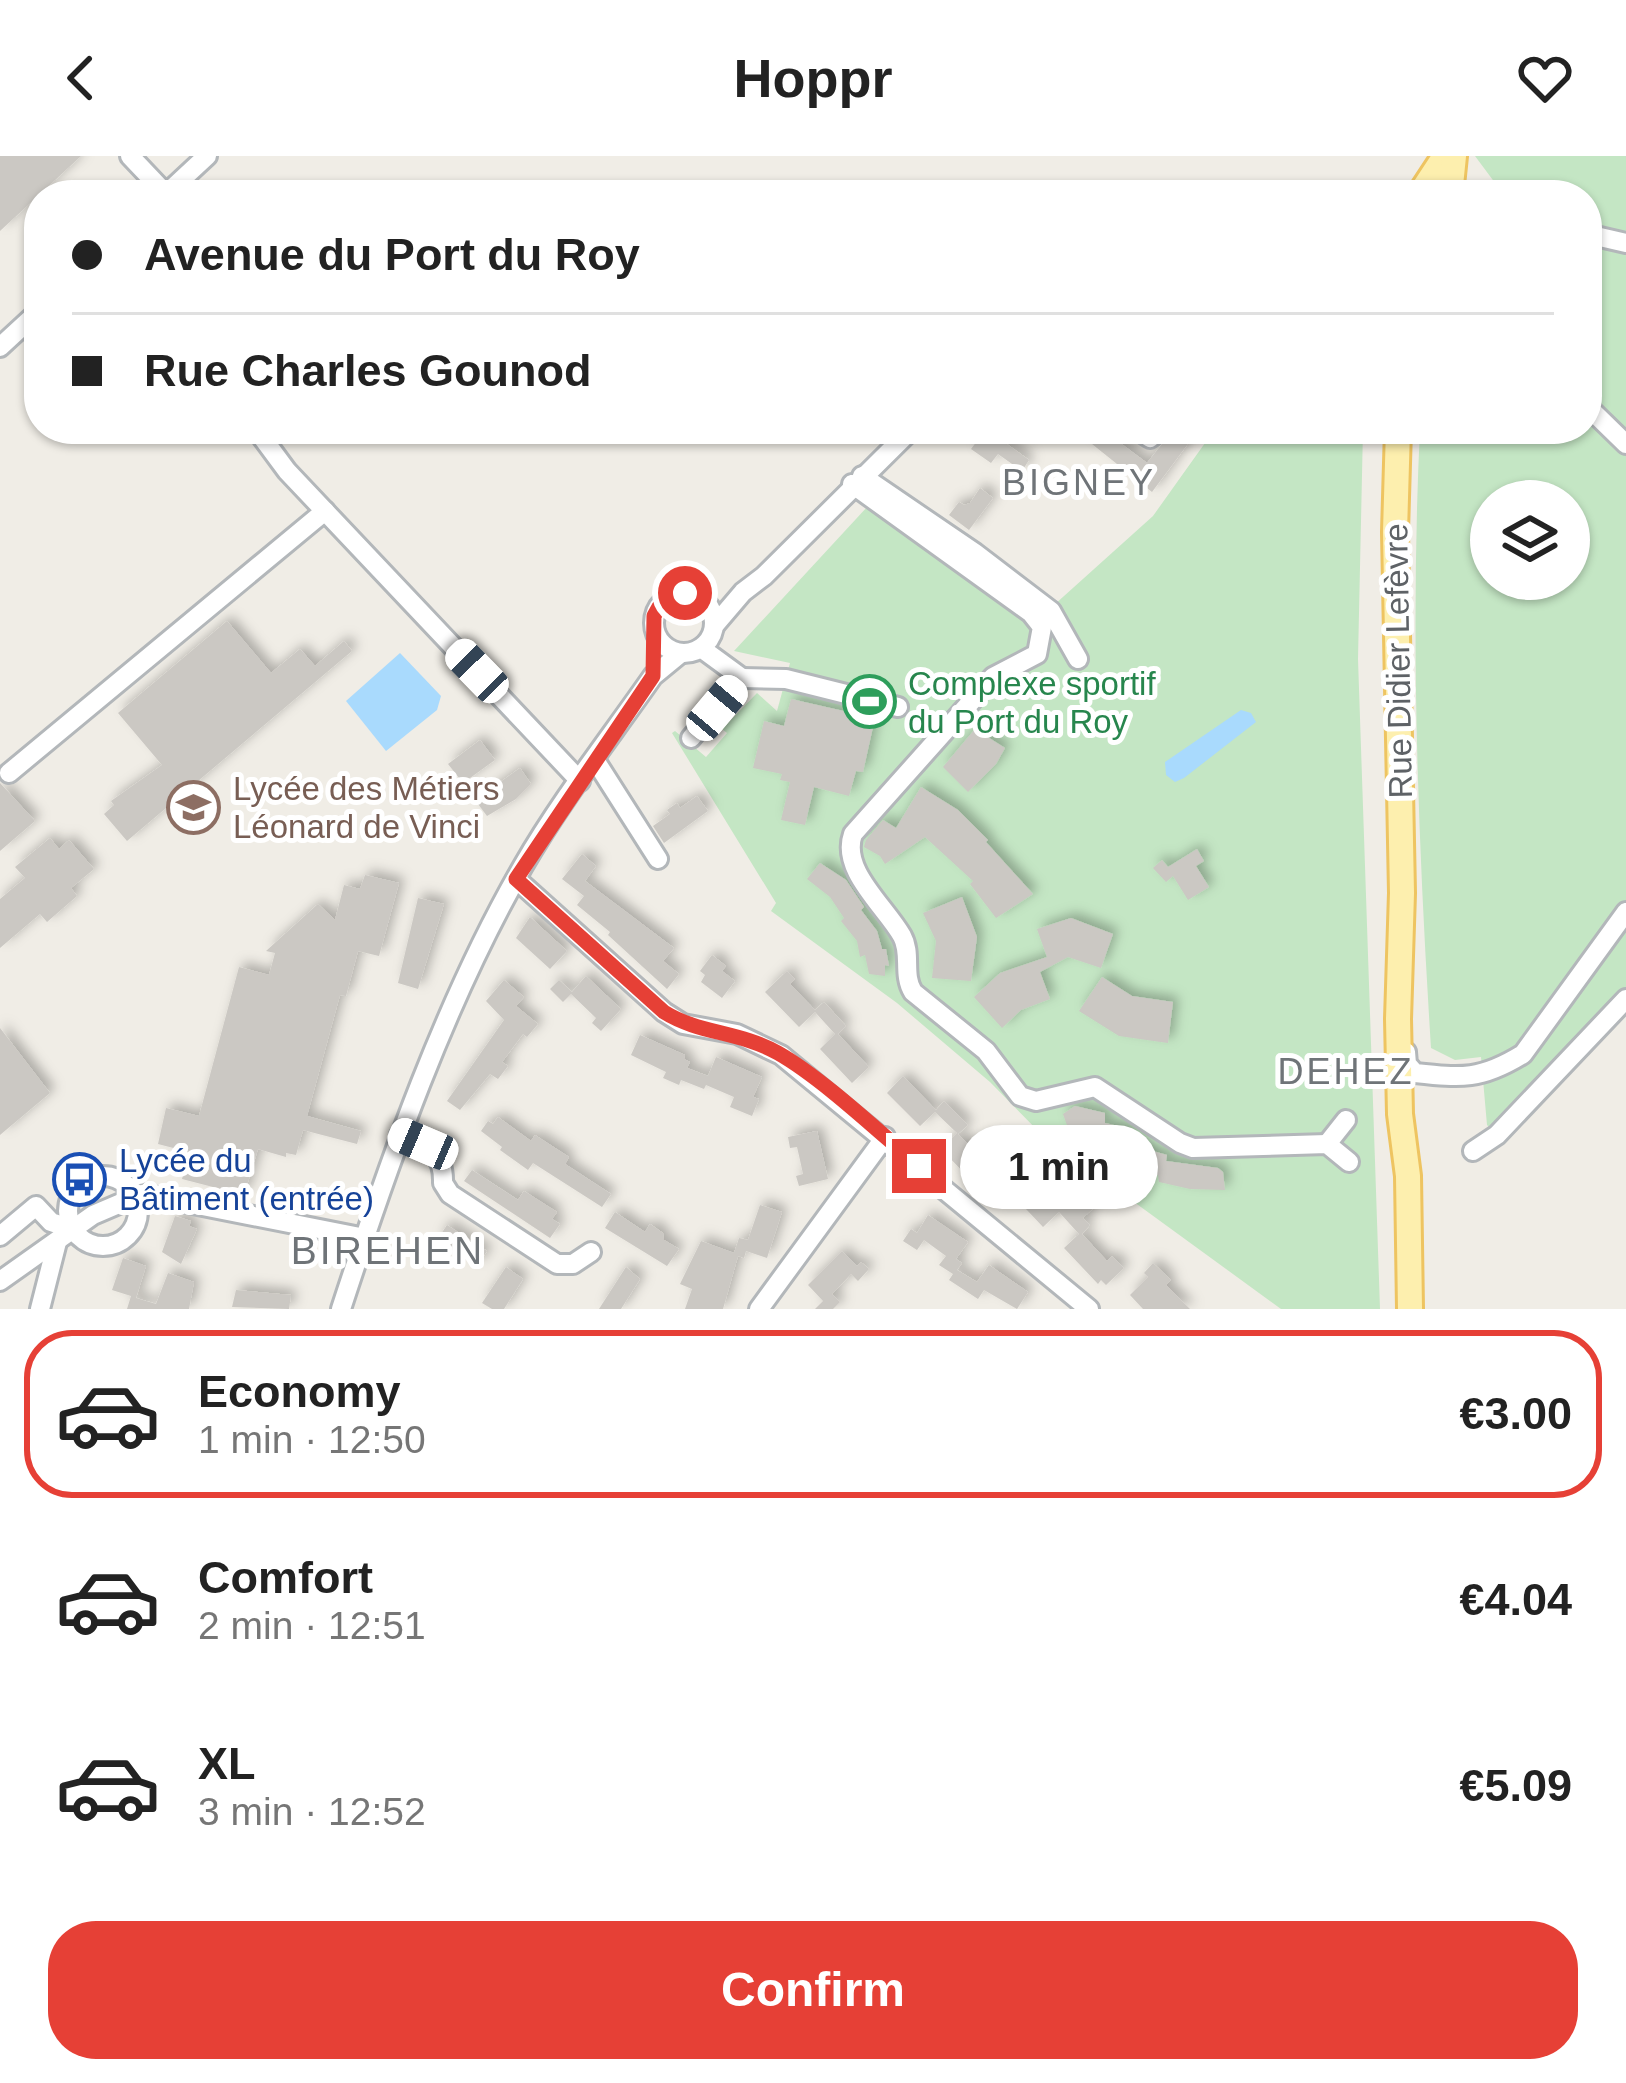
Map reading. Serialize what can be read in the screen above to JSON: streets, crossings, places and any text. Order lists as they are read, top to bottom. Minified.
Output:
{"streets":{"main road":["Rue Didier Lefèvre"]},"districts":["BIGNEY","DEHEZ","BIREHEN"],"places":{"sports":["Complexe sportif du Port du Roy"],"school or university":["Lycée des Métiers Léonard de Vinci"],"bus stop":["Lycée du Bâtiment (entrée)"]},"page":{"header":"Hoppr","banner":["Avenue du Port du Roy","Rue Charles Gounod"],"bubble":"1 min","list":[{"name":"Economy","note":"1 min · 12:50","value":"€3.00"},{"name":"Comfort","note":"2 min · 12:51","value":"€4.04"},{"name":"XL","note":"3 min · 12:52","value":"€5.09"}],"buttons":"Confirm"}}
